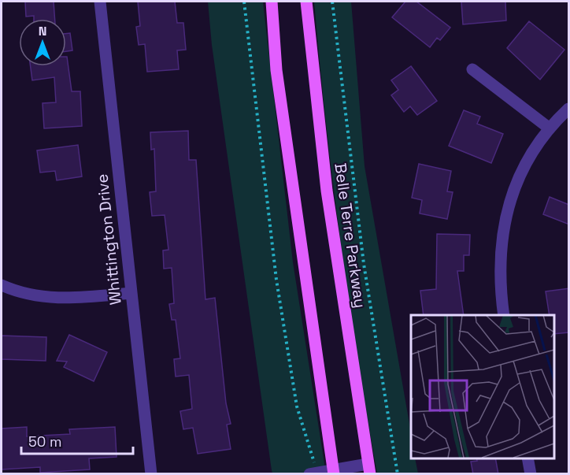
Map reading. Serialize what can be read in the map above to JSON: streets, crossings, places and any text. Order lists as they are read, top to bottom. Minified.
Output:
{"streets":{"main road":["Belle Terre Parkway"],"street":["Whittington Drive"]},"scale_bar":"50 m","north":"top"}
